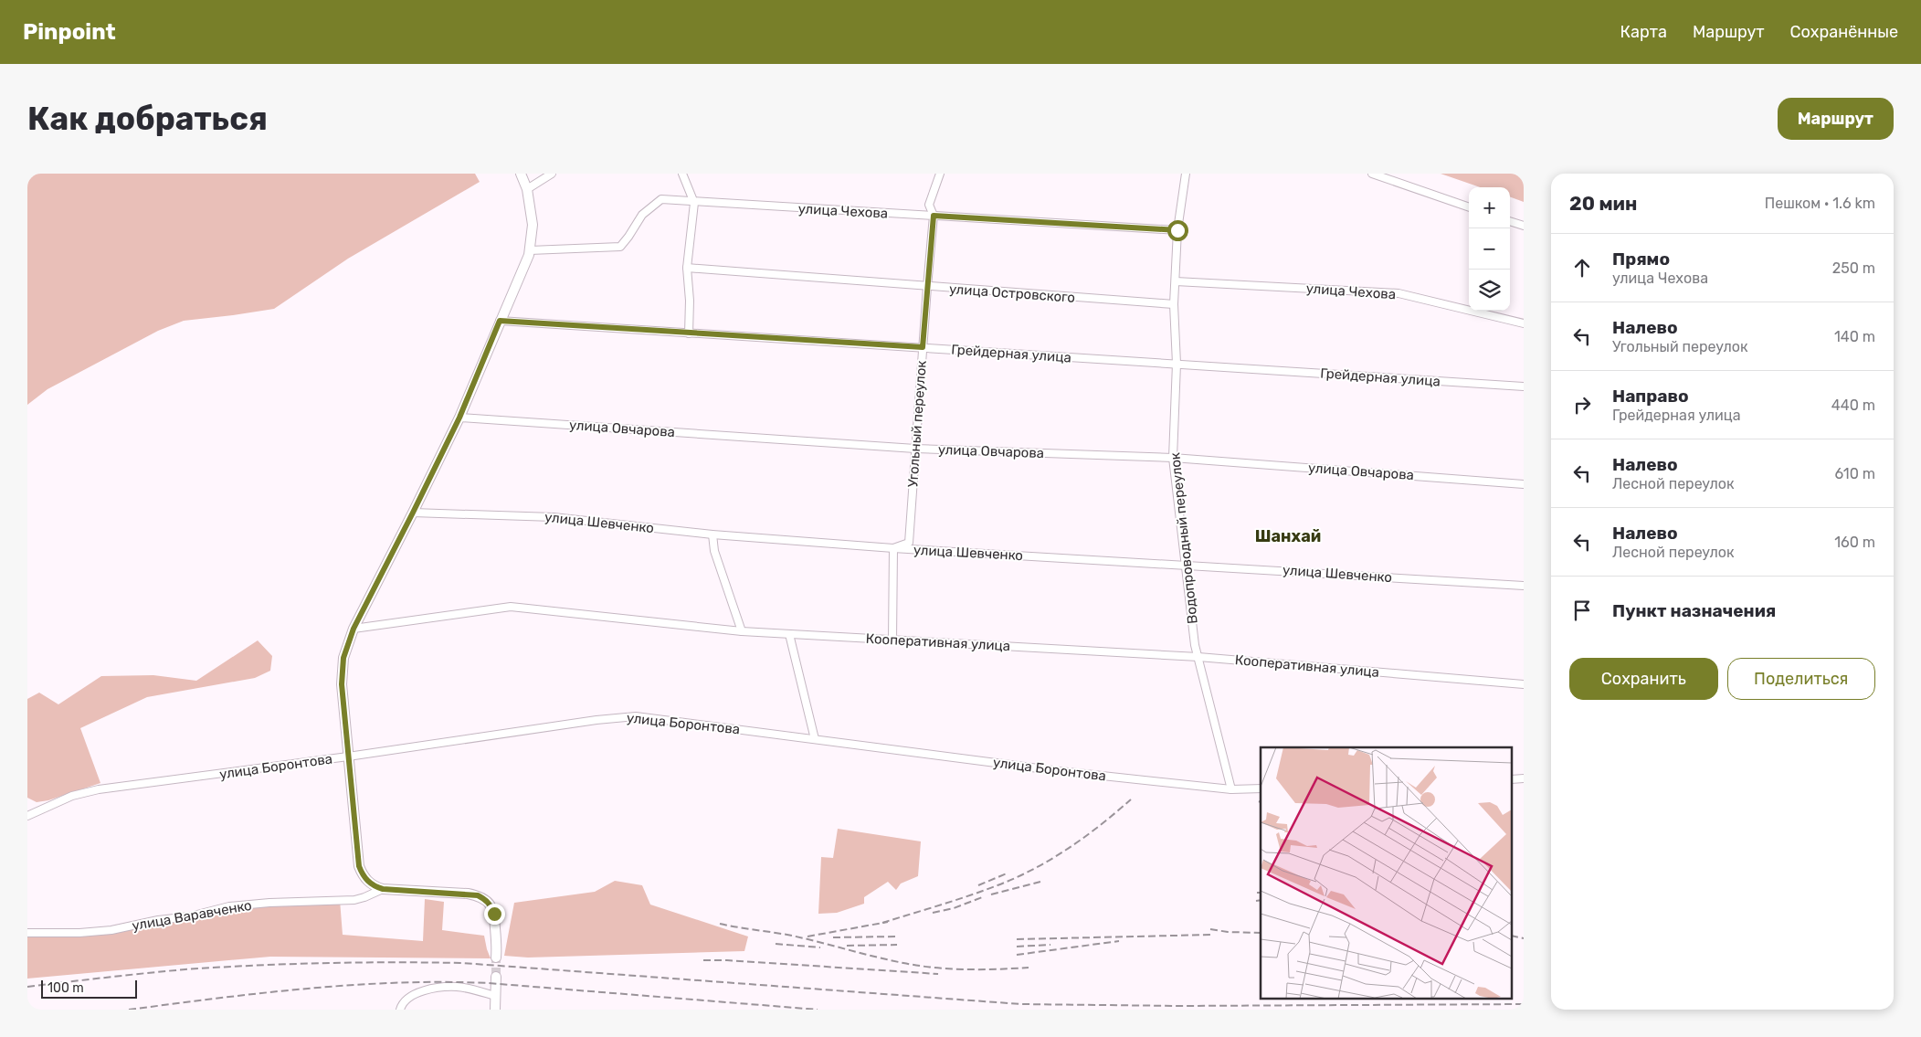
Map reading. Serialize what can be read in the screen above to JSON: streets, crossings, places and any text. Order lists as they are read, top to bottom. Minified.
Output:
{"streets":{"street":["улица Чехова","улица Островского","Грейдерная улица","Угольный переулок","улица Овчарова","улица Шевченко","Водопроводный переулок","Кооперативная улица","улица Боронтова","улица Варавченко"]},"crossings":[["улица Чехова","Угольный переулок"],["улица Чехова","Водопроводный переулок"],["улица Островского","Угольный переулок"],["улица Островского","Водопроводный переулок"],["Грейдерная улица","Угольный переулок"],["Грейдерная улица","Водопроводный переулок"],["Угольный переулок","улица Овчарова"],["Угольный переулок","улица Шевченко"],["улица Овчарова","Водопроводный переулок"],["улица Шевченко","Водопроводный переулок"],["Водопроводный переулок","Кооперативная улица"],["Водопроводный переулок","улица Боронтова"]],"districts":["Шанхай"],"scale_bar":"100 m","page":{"header":"Pinpoint","nav":["Карта","Маршрут","Сохранённые"],"buttons":["Маршрут",["Сохранить","Поделиться"]],"title":"Как добраться","heading":["20 мин","Пешком · 1.6 km"],"map_buttons":["+","−"],"list":[["Прямо","улица Чехова","250 m"],["Налево","Угольный переулок","140 m"],["Направо","Грейдерная улица","440 m"],["Налево","Лесной переулок","610 m"],["Налево","Лесной переулок","160 m"],"Пункт назначения"],"scale":"100 m"}}
